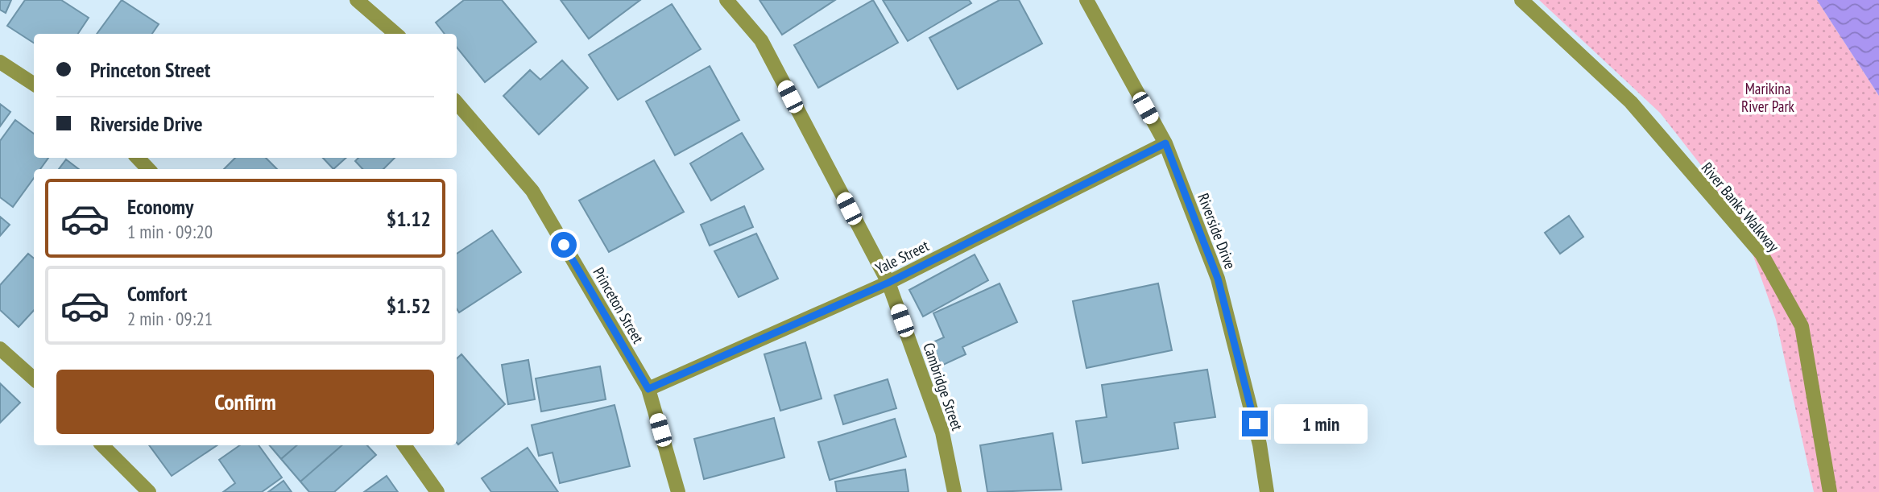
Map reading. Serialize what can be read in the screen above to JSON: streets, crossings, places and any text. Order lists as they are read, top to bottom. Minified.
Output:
{"streets":{"street":["River Banks Walkway","Riverside Drive","Yale Street","Princeton Street","Cambridge Street"]},"crossings":[["Riverside Drive","Yale Street"],["Yale Street","Princeton Street"],["Yale Street","Cambridge Street"]],"parks":["Marikina River Park"],"page":{"banner":["Princeton Street","Riverside Drive"],"list":[{"name":"Economy","note":"1 min · 09:20","value":"$1.12"},{"name":"Comfort","note":"2 min · 09:21","value":"$1.52"}],"buttons":"Confirm","bubble":"1 min"}}
